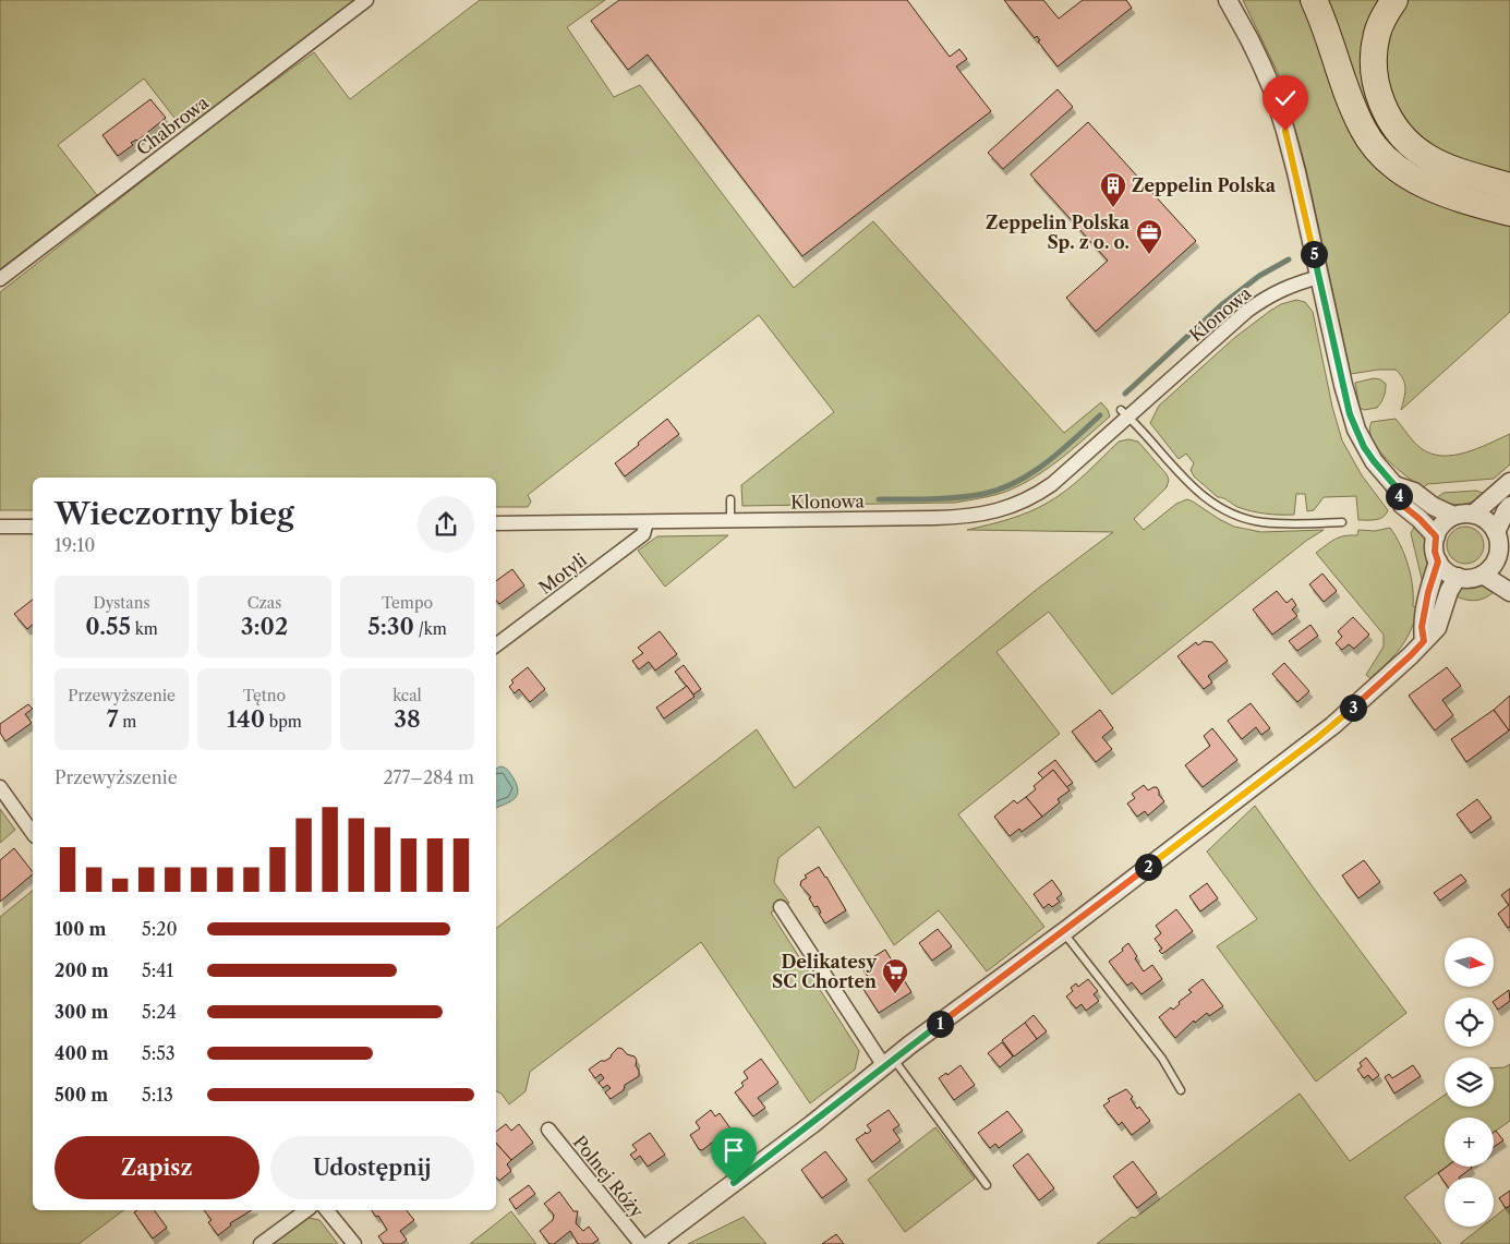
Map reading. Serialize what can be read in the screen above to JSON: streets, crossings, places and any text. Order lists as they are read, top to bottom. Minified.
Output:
{"streets":{"street":["Chabrowa","Klonowa","Motyli","Polnej Róży"]},"crossings":[["Klonowa","Motyli"]],"places":{"building":["Zeppelin Polska"],"office":["Zeppelin Polska Sp. z o. o."],"supermarket":["Delikatesy SC Chorten"]},"north":"right","page":{"pins":["5","4","3","2","1"],"heading":["Wieczorny bieg","19:10"],"stats":[["Dystans","0.55 km"],["Czas","3:02"],["Tempo","5:30 /km"],["Przewyższenie","7 m"],["Tętno","140 bpm"],["kcal","38"]],"chart":["Przewyższenie","277–284 m"],"list":[{"name":"100 m","note":"5:20"},{"name":"200 m","note":"5:41"},{"name":"300 m","note":"5:24"},{"name":"400 m","note":"5:53"},{"name":"500 m","note":"5:13"}],"map_buttons":["+","−"],"buttons":["Zapisz","Udostępnij"]}}
